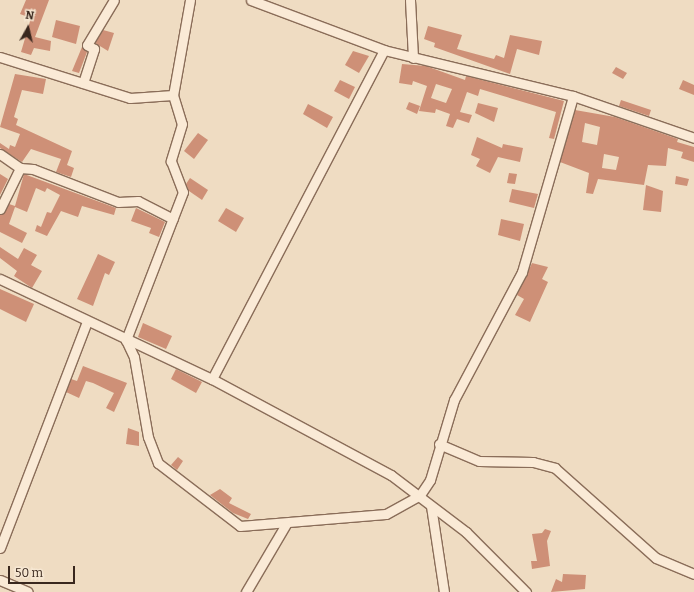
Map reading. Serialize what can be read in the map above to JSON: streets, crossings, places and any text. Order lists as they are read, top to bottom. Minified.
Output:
{"scale_bar":"50 m","north":"top"}
